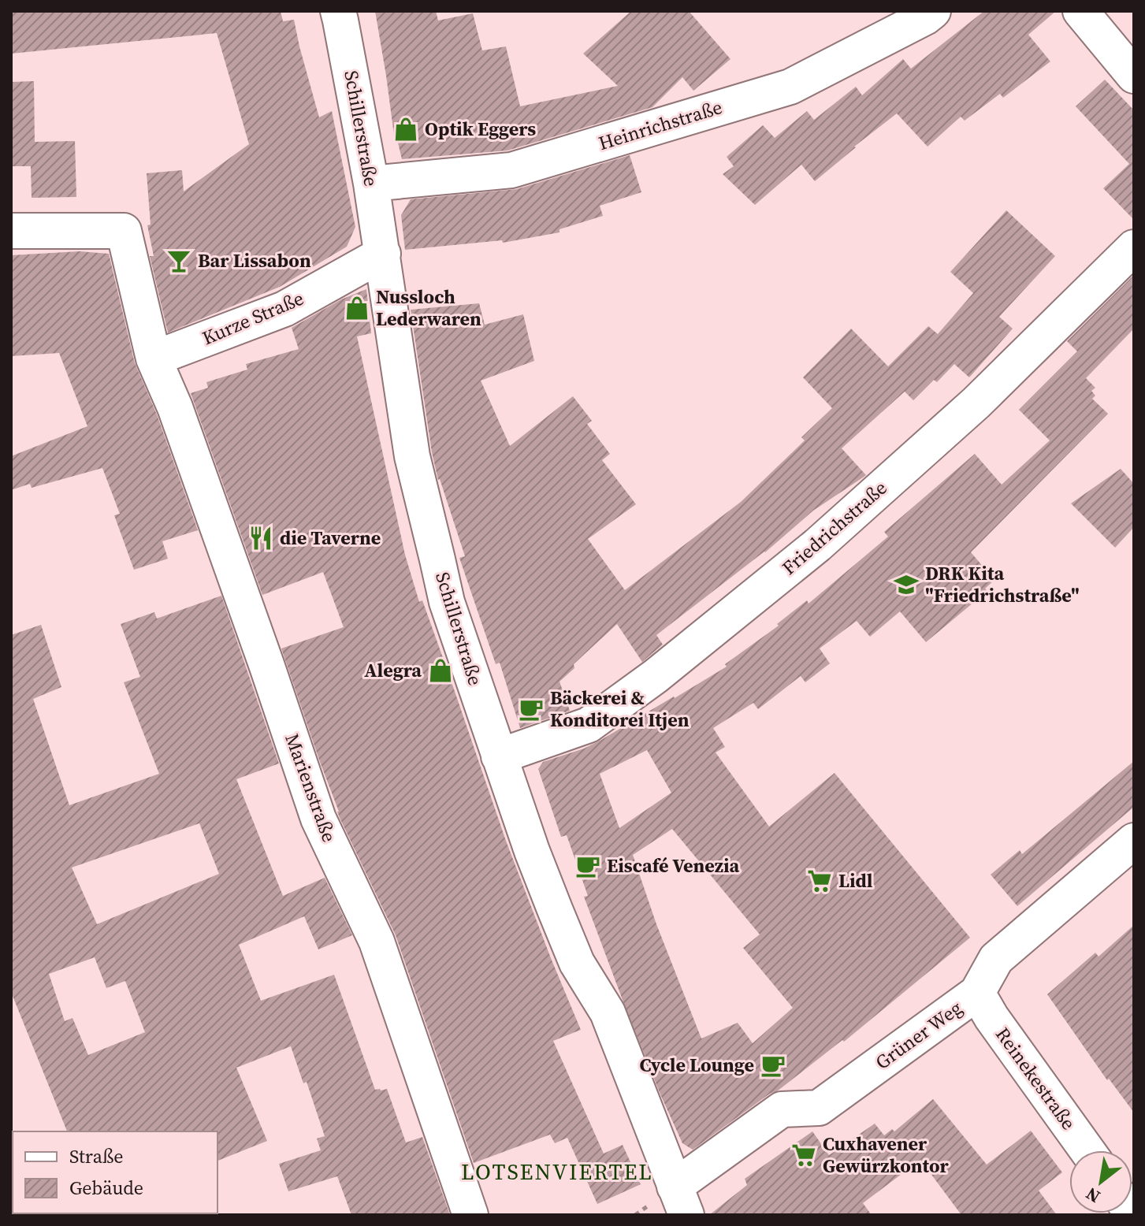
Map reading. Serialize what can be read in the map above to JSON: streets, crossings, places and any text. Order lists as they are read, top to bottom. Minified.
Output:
{"streets":{"street":["Heinrichstraße","Schillerstraße","Kurze Straße","Friedrichstraße","Marienstraße","Grüner Weg","Reinekestraße"]},"crossings":[["Heinrichstraße","Schillerstraße"],["Schillerstraße","Kurze Straße"],["Schillerstraße","Friedrichstraße"],["Schillerstraße","Grüner Weg"],["Kurze Straße","Marienstraße"],["Grüner Weg","Reinekestraße"]],"districts":["LOTSENVIERTEL"],"places":{"shop":["Optik Eggers","Nussloch Lederwaren","Alegra"],"bar":["Bar Lissabon"],"restaurant":["die Taverne"],"school or university":["DRK Kita \"Friedrichstraße\""],"cafe":["Bäckerei & Konditorei Itjen","Eiscafé Venezia","Cycle Lounge"],"supermarket":["Lidl","Cuxhavener Gewürzkontor"]},"legend":["Straße","Gebäude"],"north":"bottom left"}
